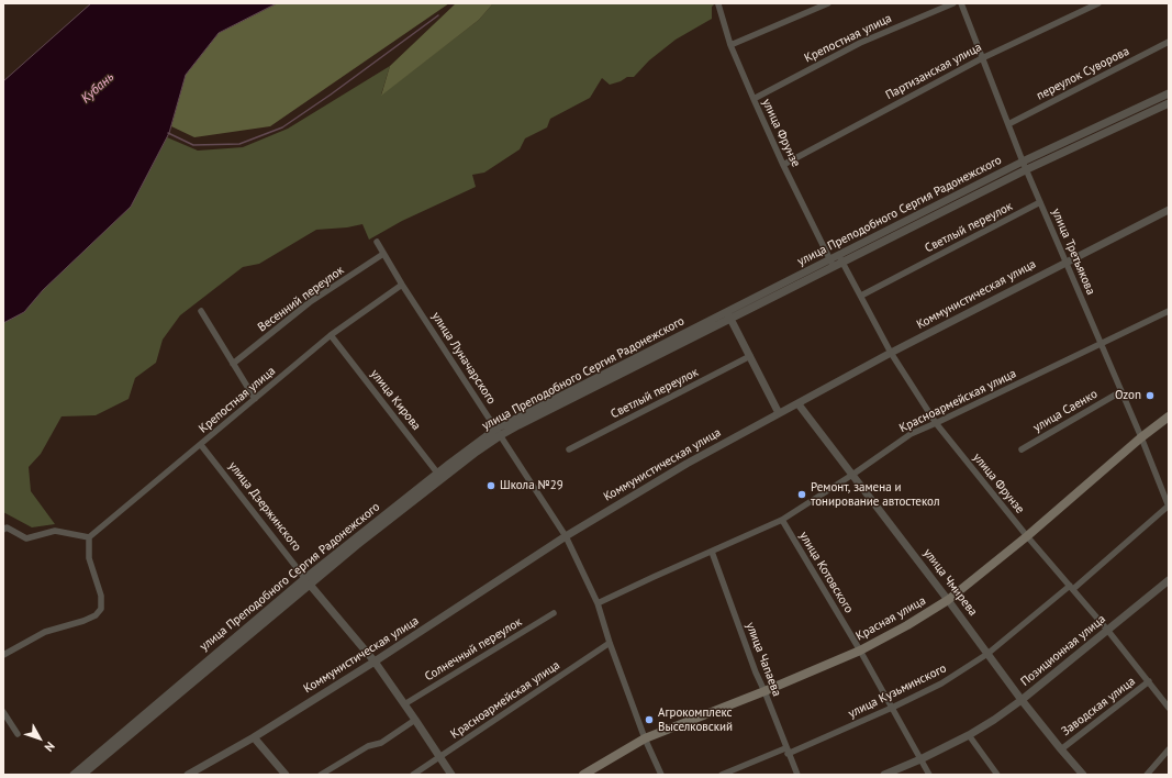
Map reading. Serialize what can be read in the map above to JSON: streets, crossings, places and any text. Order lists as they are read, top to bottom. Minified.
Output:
{"streets":{"main road":["Красная улица"],"street":["Крепостная улица","Партизанская улица","переулок Суворова","улица Фрунзе","улица Преподобного Сергия Радонежского","Светлый переулок","улица Третьякова","Коммунистическая улица","Весенний переулок","улица Луначарского","улица Кирова","Красноармейская улица","улица Саенко","улица Дзержинского","улица Котовского","улица Чмирева","Солнечный переулок","Позиционная улица","улица Чапаева","улица Кузьминского","Заводская улица"]},"crossings":[["Крепостная улица","улица Фрунзе"],["Крепостная улица","улица Луначарского"],["Крепостная улица","улица Кирова"],["Крепостная улица","улица Дзержинского"],["Партизанская улица","улица Фрунзе"],["Партизанская улица","улица Третьякова"],["переулок Суворова","улица Третьякова"],["улица Фрунзе","улица Преподобного Сергия Радонежского"],["улица Фрунзе","Светлый переулок"],["улица Фрунзе","Коммунистическая улица"],["улица Фрунзе","Красноармейская улица"],["улица Фрунзе","Красная улица"],["улица Фрунзе","Позиционная улица"],["улица Фрунзе","улица Кузьминского"],["улица Фрунзе","Заводская улица"],["улица Преподобного Сергия Радонежского","улица Третьякова"],["улица Преподобного Сергия Радонежского","улица Луначарского"],["улица Преподобного Сергия Радонежского","улица Кирова"],["улица Преподобного Сергия Радонежского","улица Дзержинского"],["Светлый переулок","улица Третьякова"],["улица Третьякова","Коммунистическая улица"],["улица Третьякова","Красноармейская улица"],["улица Третьякова","улица Саенко"],["улица Третьякова","Красная улица"],["улица Третьякова","улица Кузьминского"],["Коммунистическая улица","улица Луначарского"],["Коммунистическая улица","улица Дзержинского"],["Коммунистическая улица","улица Чмирева"],["Весенний переулок","улица Луначарского"],["улица Луначарского","Красноармейская улица"],["улица Луначарского","Красная улица"],["Красноармейская улица","улица Дзержинского"],["Красноармейская улица","улица Котовского"],["Красноармейская улица","улица Чмирева"],["Красноармейская улица","улица Чапаева"],["улица Дзержинского","Солнечный переулок"],["улица Котовского","Красная улица"],["улица Котовского","Позиционная улица"],["улица Котовского","улица Кузьминского"],["улица Чмирева","Красная улица"],["улица Чмирева","Позиционная улица"],["улица Чмирева","улица Кузьминского"],["улица Чмирева","Заводская улица"],["Красная улица","улица Чапаева"],["улица Чапаева","улица Кузьминского"]],"water":["Кубань"],"places":["Ozon","Школа №29","Ремонт, замена и тонирование автостекол","Агрокомплекс Выселковский"],"north":"bottom right"}
